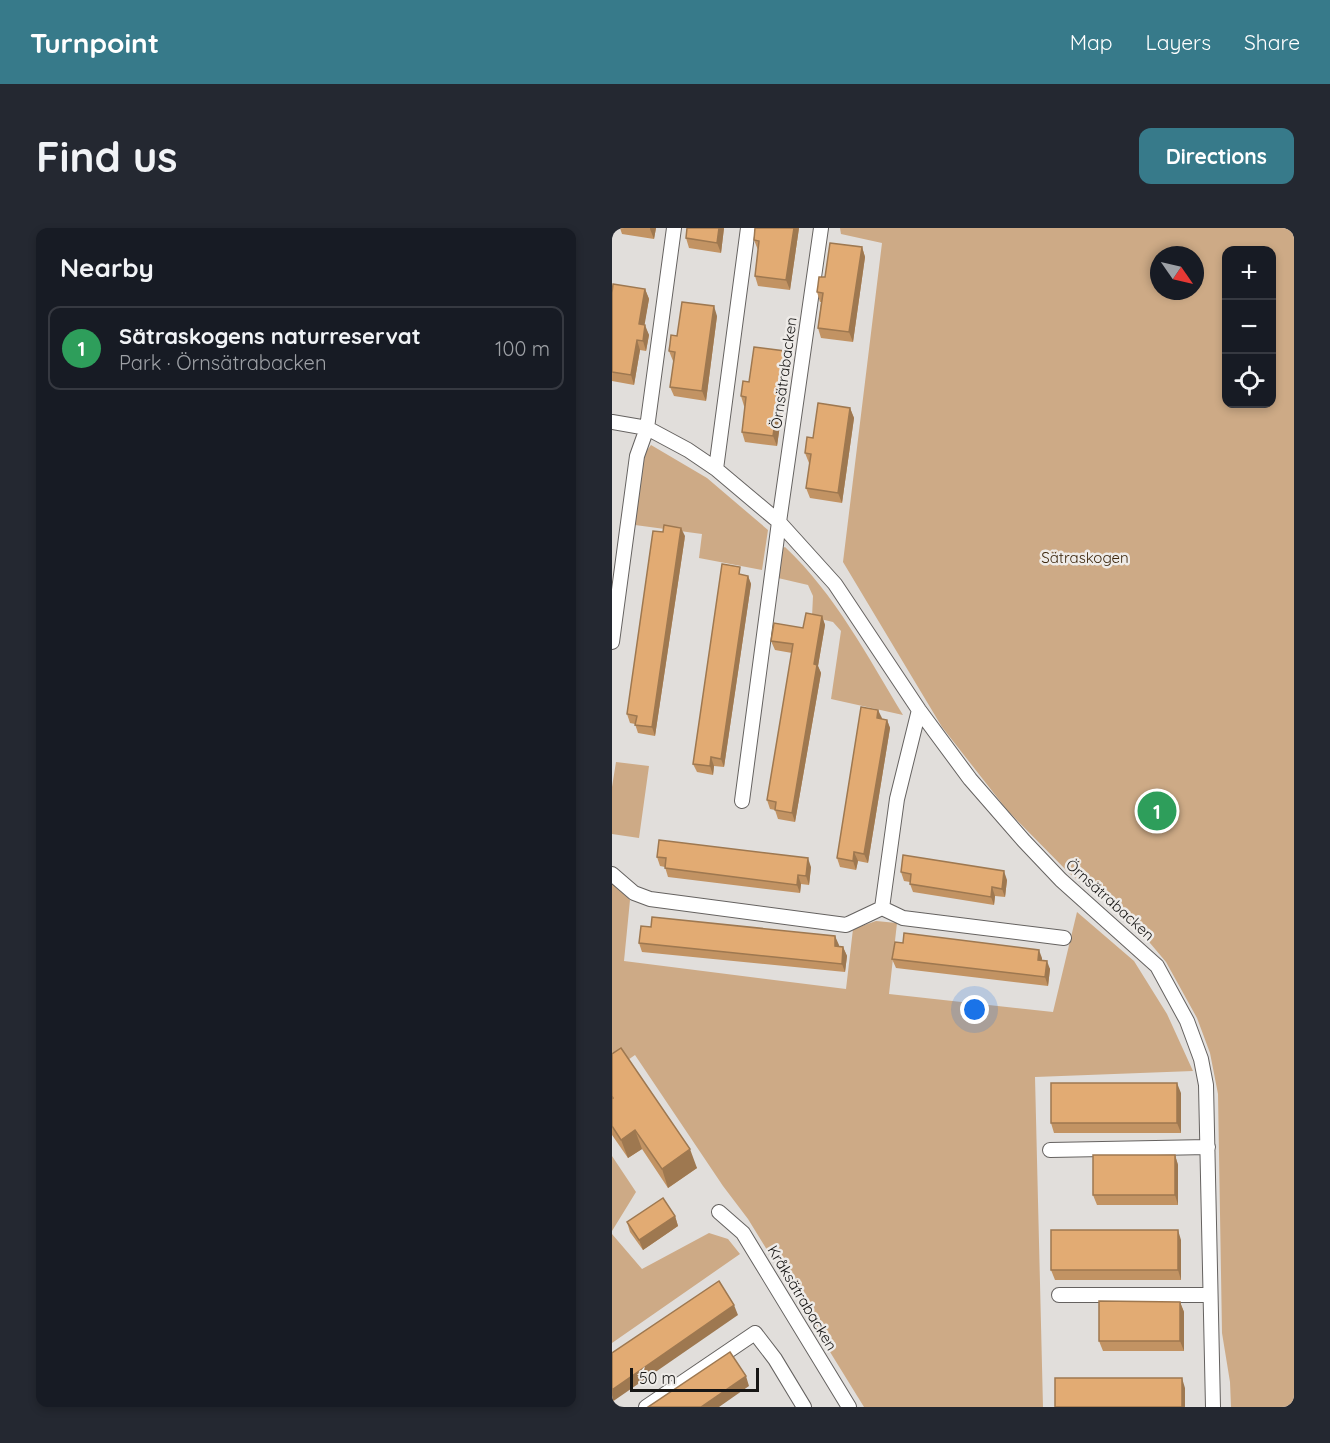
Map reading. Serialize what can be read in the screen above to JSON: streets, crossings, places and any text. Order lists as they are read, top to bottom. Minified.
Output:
{"streets":{"street":["Örnsätrabacken","Kråksätrabacken"]},"parks":["Sätraskogen"],"scale_bar":"50 m","north":"bottom right","page":{"header":"Turnpoint","nav":["Map","Layers","Share"],"buttons":"Directions","title":"Find us","heading":"Nearby","map_buttons":["+","−"],"list":[{"mark":"1","name":"Sätraskogens naturreservat","note":"Park · Örnsätrabacken","value":"100 m"}],"pins":"1","scale":"50 m"}}
